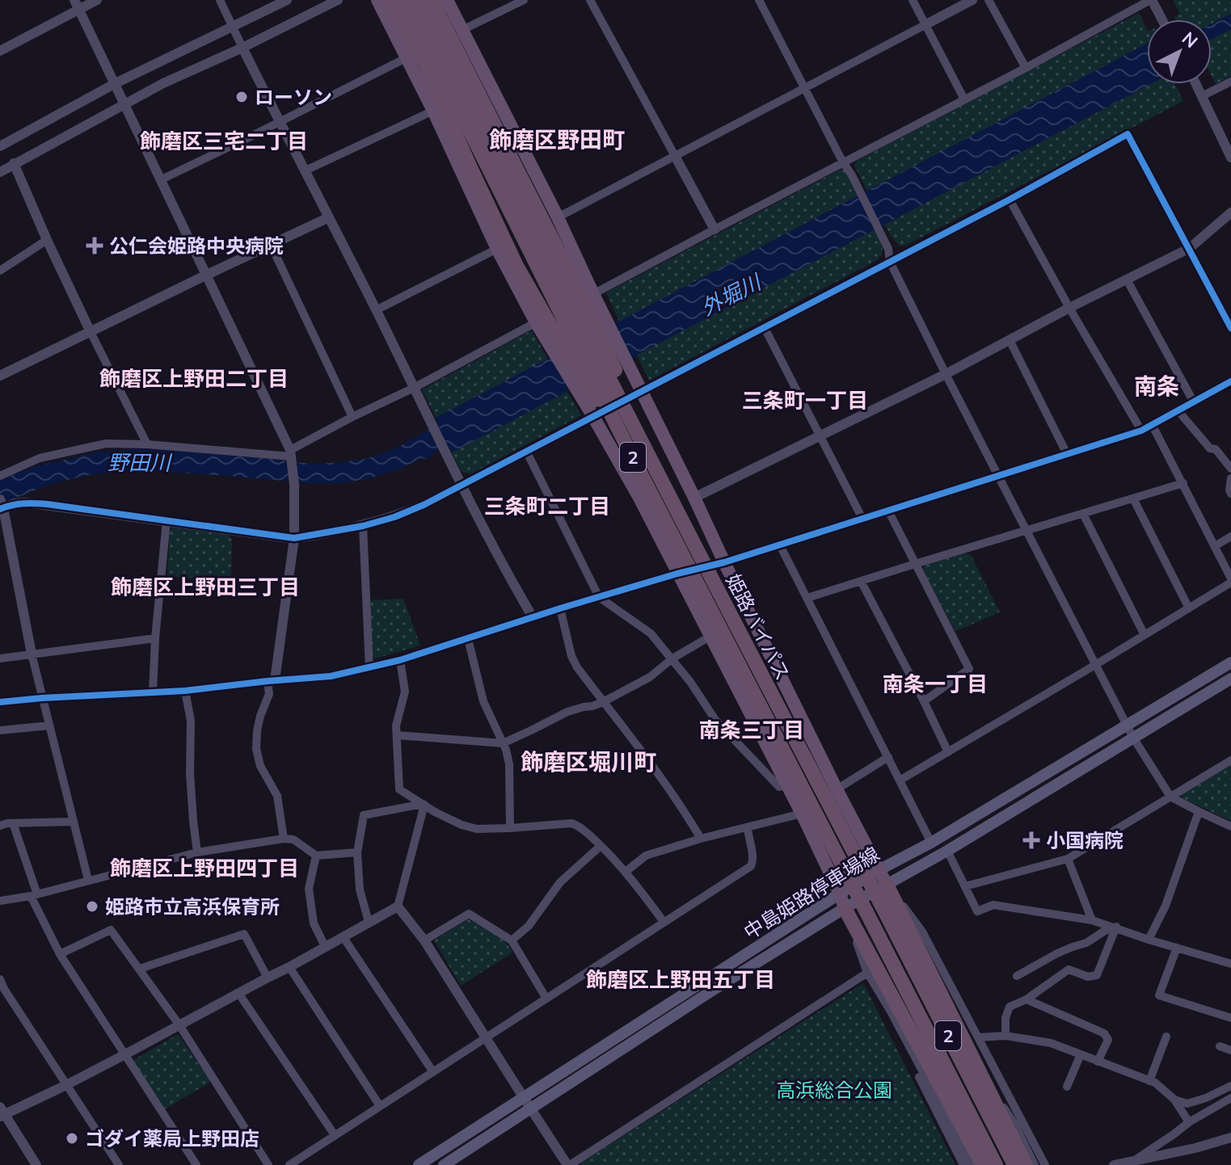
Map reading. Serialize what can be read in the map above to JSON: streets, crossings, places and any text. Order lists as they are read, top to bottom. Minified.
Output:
{"streets":{"highway":["2","姫路バイパス"],"main road":["中島姫路停車場線"]},"districts":["飾磨区野田町","飾磨区三宅二丁目","飾磨区上野田二丁目","南条","三条町一丁目","三条町二丁目","飾磨区上野田三丁目","南条一丁目","南条三丁目","飾磨区堀川町","飾磨区上野田四丁目","飾磨区上野田五丁目"],"water":["外堀川","野田川"],"parks":["高浜総合公園"],"places":{"other":["ローソン","姫路市立高浜保育所","ゴダイ薬局上野田店"],"health":["公仁会姫路中央病院","小国病院"]},"north":"top right"}
